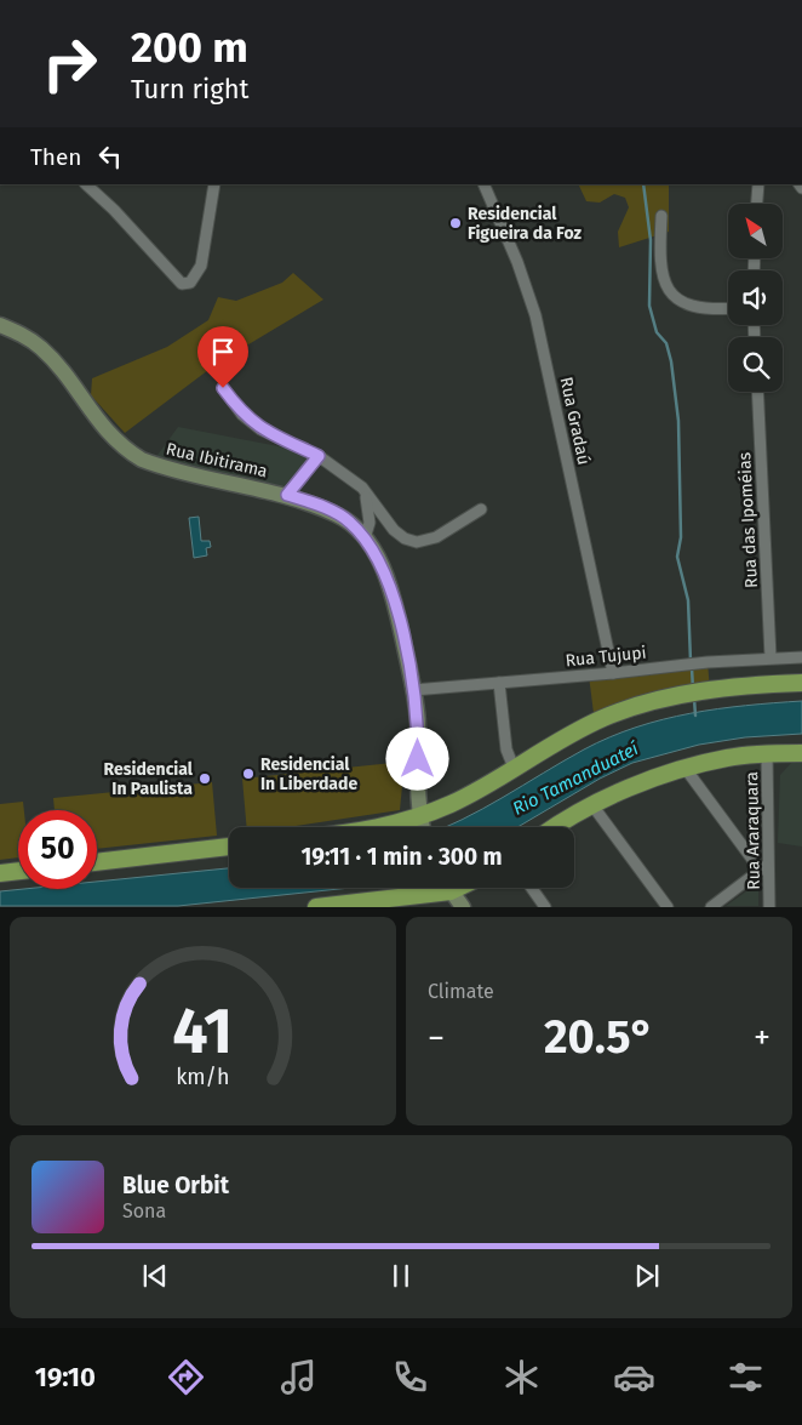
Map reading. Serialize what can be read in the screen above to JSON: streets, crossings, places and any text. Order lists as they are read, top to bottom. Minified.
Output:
{"streets":{"main road":["Rua Ibitirama"],"street":["Rua Gradaú","Rua das Ipoméias","Rua Tujupi","Rua Araraquara"]},"crossings":[["Rua Gradaú","Rua Tujupi"],["Rua Ibitirama","Rua Tujupi"],["Rua das Ipoméias","Rua Tujupi"]],"water":["Rio Tamanduateí"],"places":["Residencial Figueira da Foz","Residencial In Liberdade","Residencial In Paulista"],"north":"top left","page":{"turn":["200 m","Turn right"],"then":"Then","limit":"50","trip":"19:11 · 1 min · 300 m","tile":"Climate","heat":["−","20.5°","+"],"song":["Blue Orbit","Sona"],"tabs":"19:10","gauge":["41","km/h"]}}
